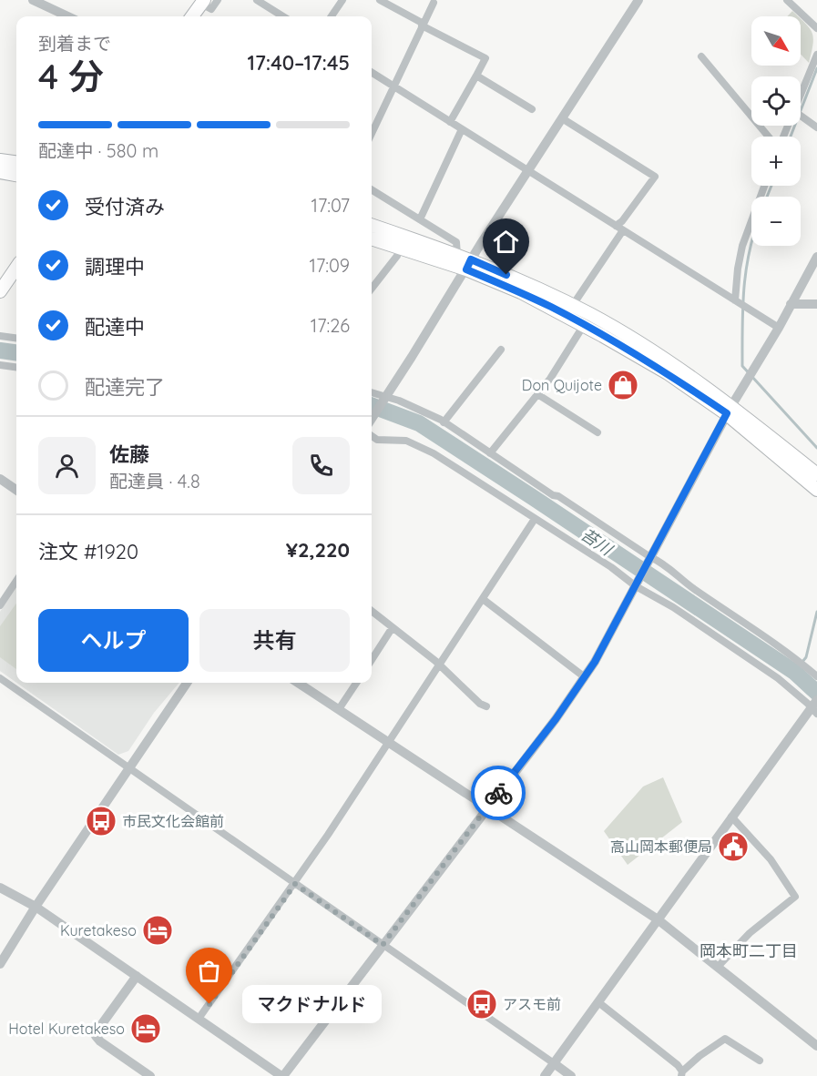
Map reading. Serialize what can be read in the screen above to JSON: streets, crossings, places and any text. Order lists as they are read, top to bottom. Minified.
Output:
{"districts":["岡本町二丁目"],"water":["苔川"],"places":{"shop":["Don Quijote"],"bus stop":["市民文化会館前","アスモ前"],"public building":["高山岡本郵便局"],"hotel":["Kuretakeso","Hotel Kuretakeso"],"other":["マクドナルド"]},"north":"bottom right","page":{"map_buttons":["+","−"],"heading":["4 分","到着まで","17:40–17:45"],"panel":["佐藤","配達員 · 4.8","注文 #1920","¥2,220"],"bar":"配達中 · 580 m","list":[["受付済み","17:07"],["調理中","17:09"],["配達中","17:26"],"配達完了"],"buttons":["ヘルプ","共有"],"bubble":"マクドナルド"}}
